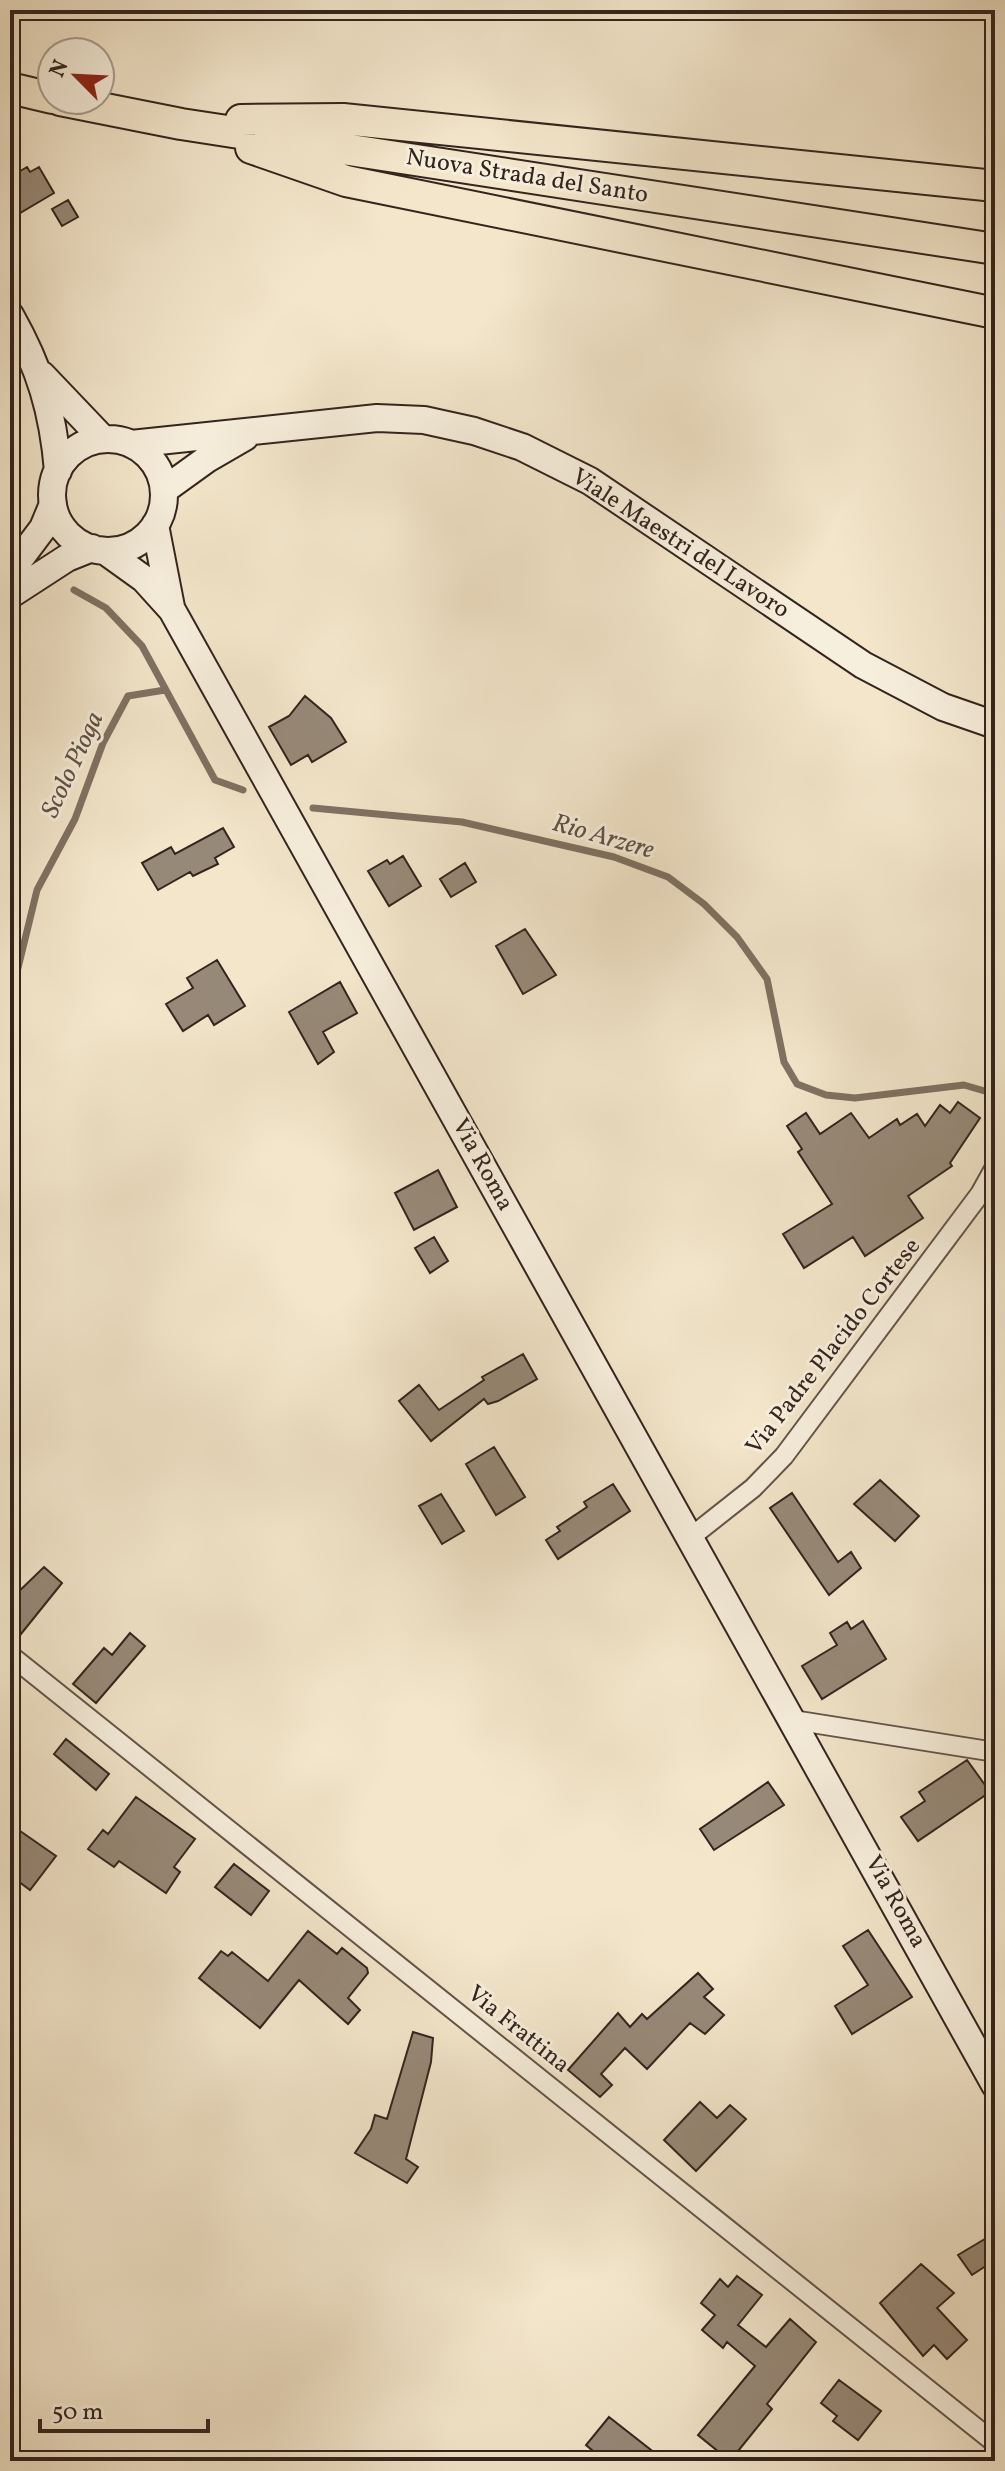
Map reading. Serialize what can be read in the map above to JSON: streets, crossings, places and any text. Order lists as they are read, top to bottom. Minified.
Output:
{"streets":{"highway":["Nuova Strada del Santo"],"main road":["Viale Maestri del Lavoro","Via Roma"],"street":["Via Padre Placido Cortese","Via Frattina"]},"crossings":[["Viale Maestri del Lavoro","Via Roma"],["Via Roma","Via Padre Placido Cortese"]],"water":["Scolo Pioga","Rio Arzere"],"scale_bar":"50 m","north":"top left"}
